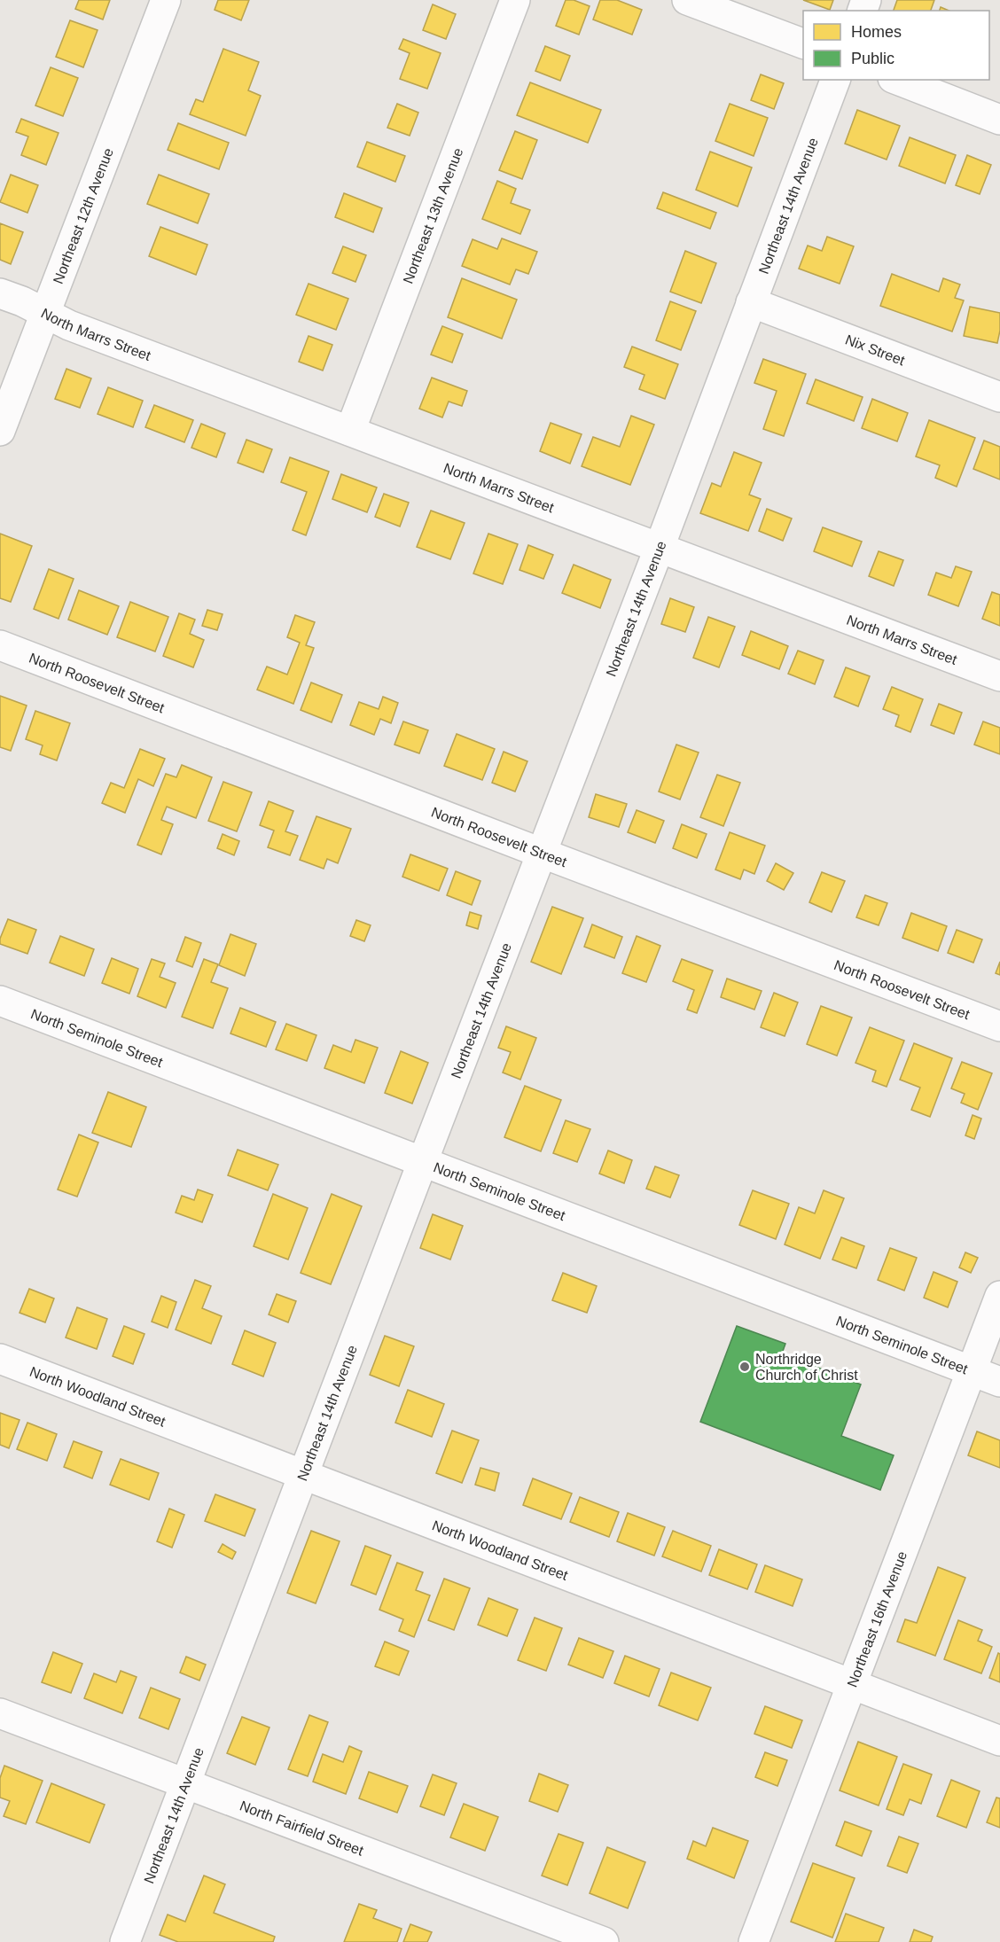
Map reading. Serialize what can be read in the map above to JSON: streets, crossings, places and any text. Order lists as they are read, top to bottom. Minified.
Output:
{"streets":{"street":["Northeast 14th Avenue","Northeast 12th Avenue","Northeast 13th Avenue","North Marrs Street","Nix Street","North Roosevelt Street","North Seminole Street","North Woodland Street","Northeast 16th Avenue","North Fairfield Street"]},"crossings":[["Northeast 14th Avenue","North Marrs Street"],["Northeast 14th Avenue","Nix Street"],["Northeast 14th Avenue","North Roosevelt Street"],["Northeast 14th Avenue","North Seminole Street"],["Northeast 14th Avenue","North Woodland Street"],["Northeast 14th Avenue","North Fairfield Street"],["Northeast 12th Avenue","North Marrs Street"],["Northeast 13th Avenue","North Marrs Street"],["North Seminole Street","Northeast 16th Avenue"],["North Woodland Street","Northeast 16th Avenue"]],"places":["Northridge Church of Christ"],"legend":["Homes","Public"]}
